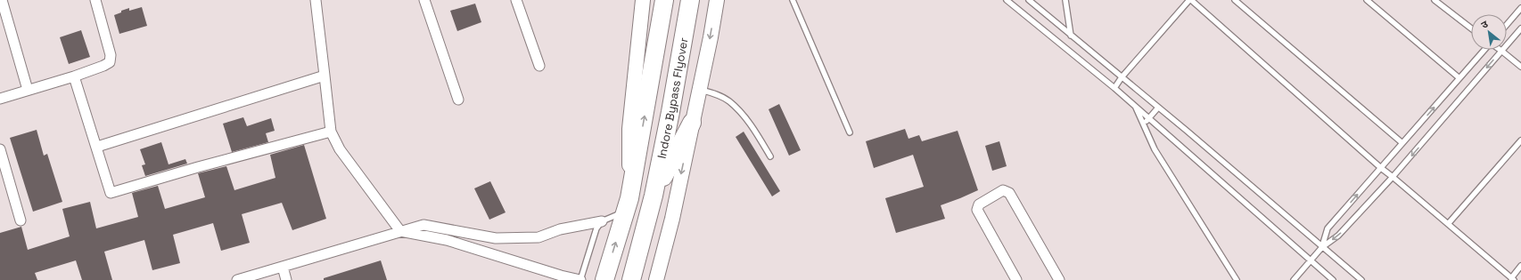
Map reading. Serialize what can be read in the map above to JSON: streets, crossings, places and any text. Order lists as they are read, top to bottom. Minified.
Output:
{"streets":{"highway":["Indore Bypass Flyover"]},"north":"top left"}
